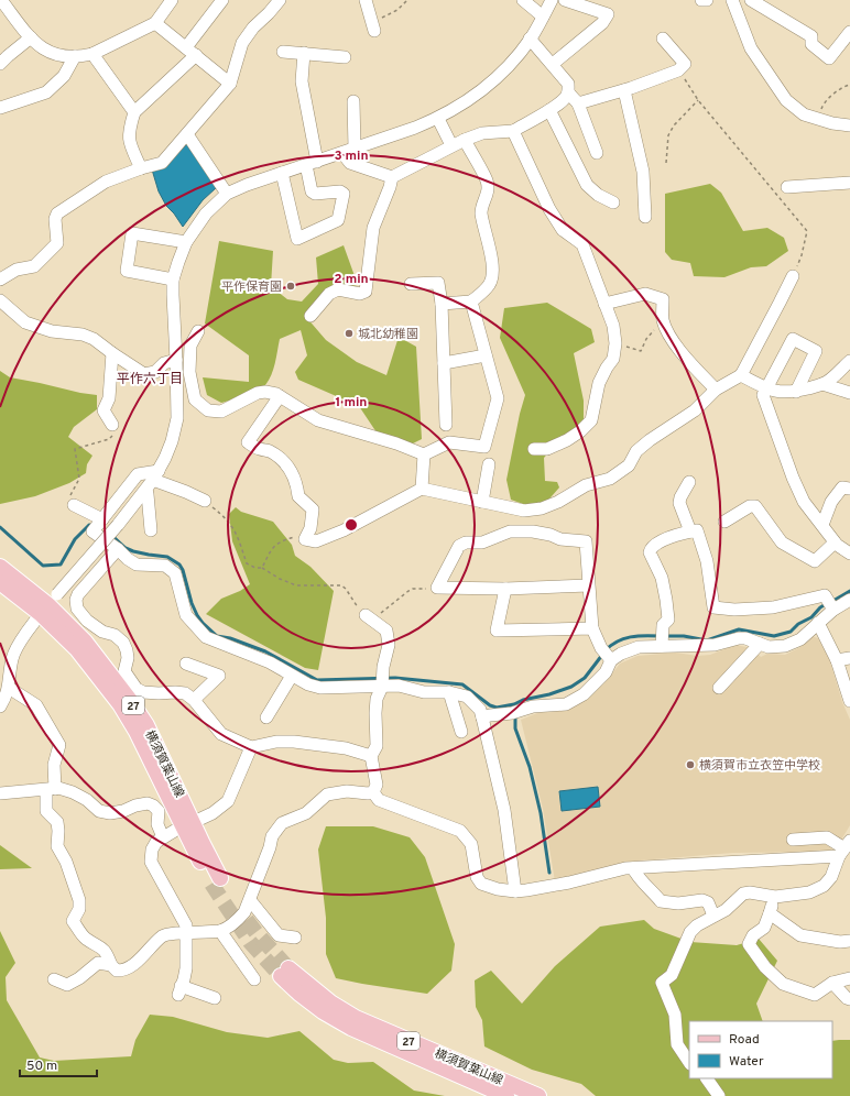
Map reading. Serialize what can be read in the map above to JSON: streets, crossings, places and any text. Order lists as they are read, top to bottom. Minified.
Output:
{"streets":{"main road":["27","横須賀葉山線"]},"districts":["平作六丁目"],"places":["平作保育園","城北幼稚園","横須賀市立衣笠中学校"],"legend":["Road","Water"],"scale_bar":"50 m","rings":["3 min","2 min","1 min"]}
